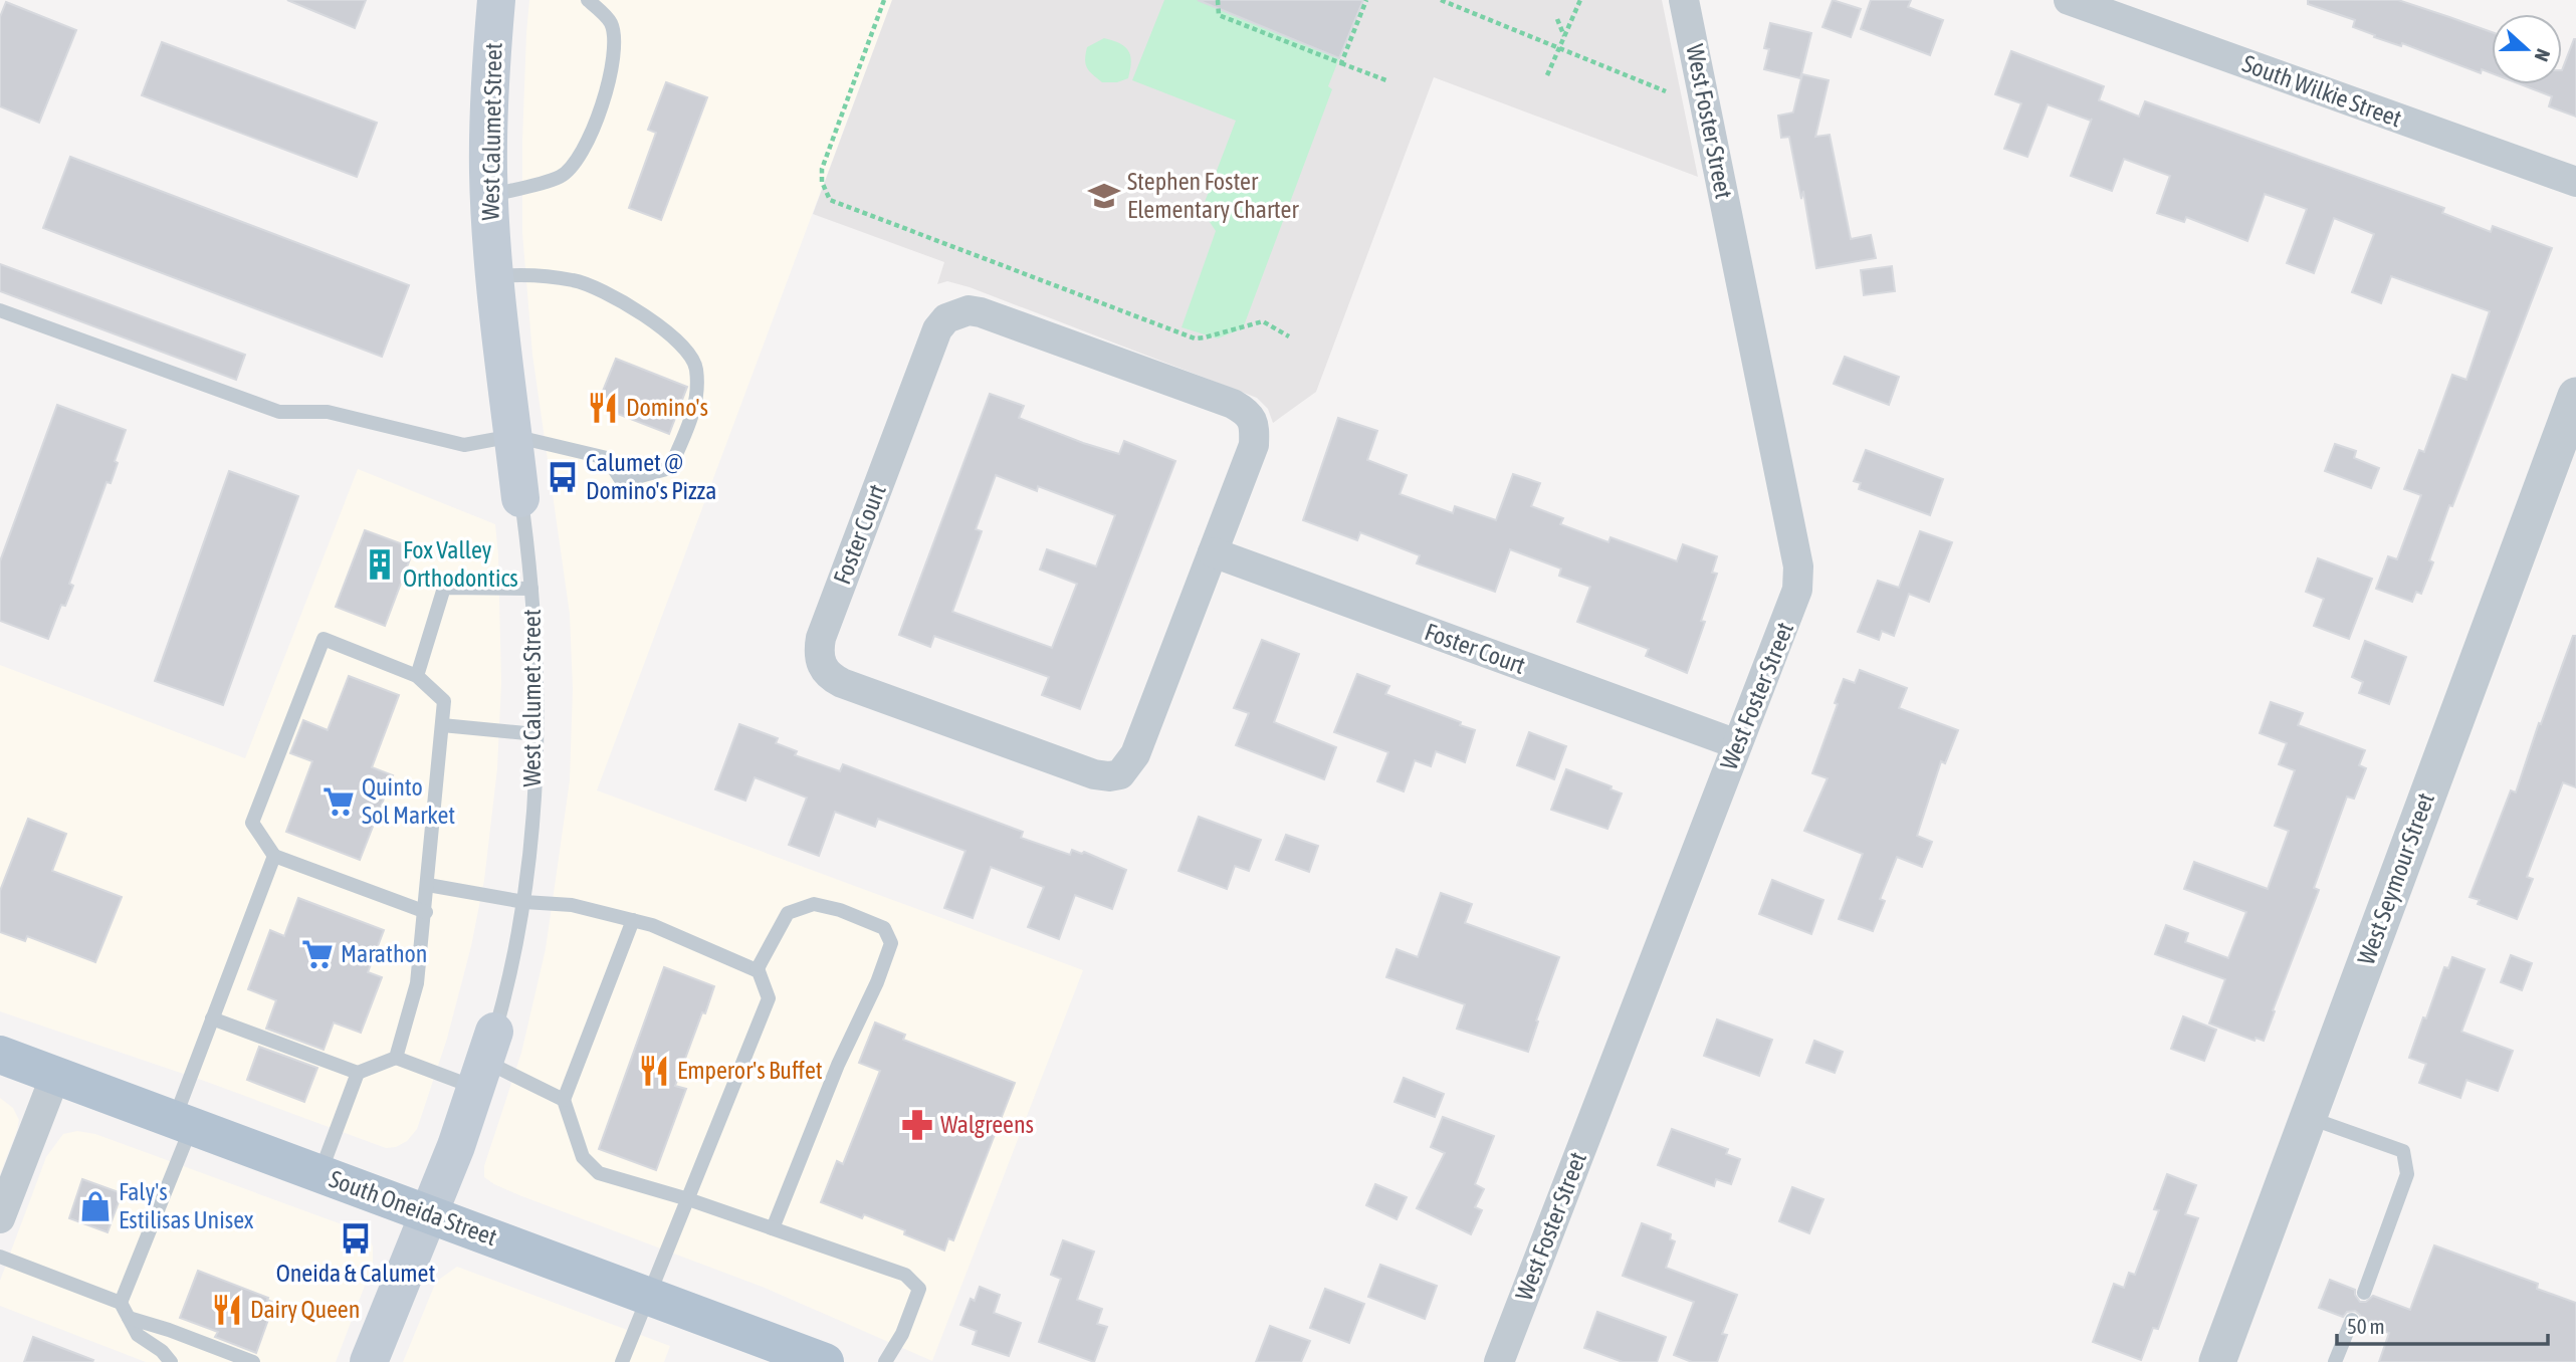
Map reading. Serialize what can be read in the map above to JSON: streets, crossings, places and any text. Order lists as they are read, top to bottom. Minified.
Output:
{"streets":{"main road":["West Calumet Street","South Oneida Street"],"street":["South Wilkie Street","West Foster Street","Foster Court","West Seymour Street"]},"crossings":[["West Foster Street","Foster Court"],["West Calumet Street","South Oneida Street"]],"places":{"school or university":["Stephen Foster Elementary Charter"],"restaurant":["Domino's","Emperor's Buffet","Dairy Queen"],"bus stop":["Calumet @ Domino's Pizza","Oneida & Calumet"],"building":["Fox Valley Orthodontics"],"supermarket":["Quinto Sol Market","Marathon"],"pharmacy":["Walgreens"],"shop":["Faly's Estilisas Unisex"]},"scale_bar":"50 m","north":"right"}
